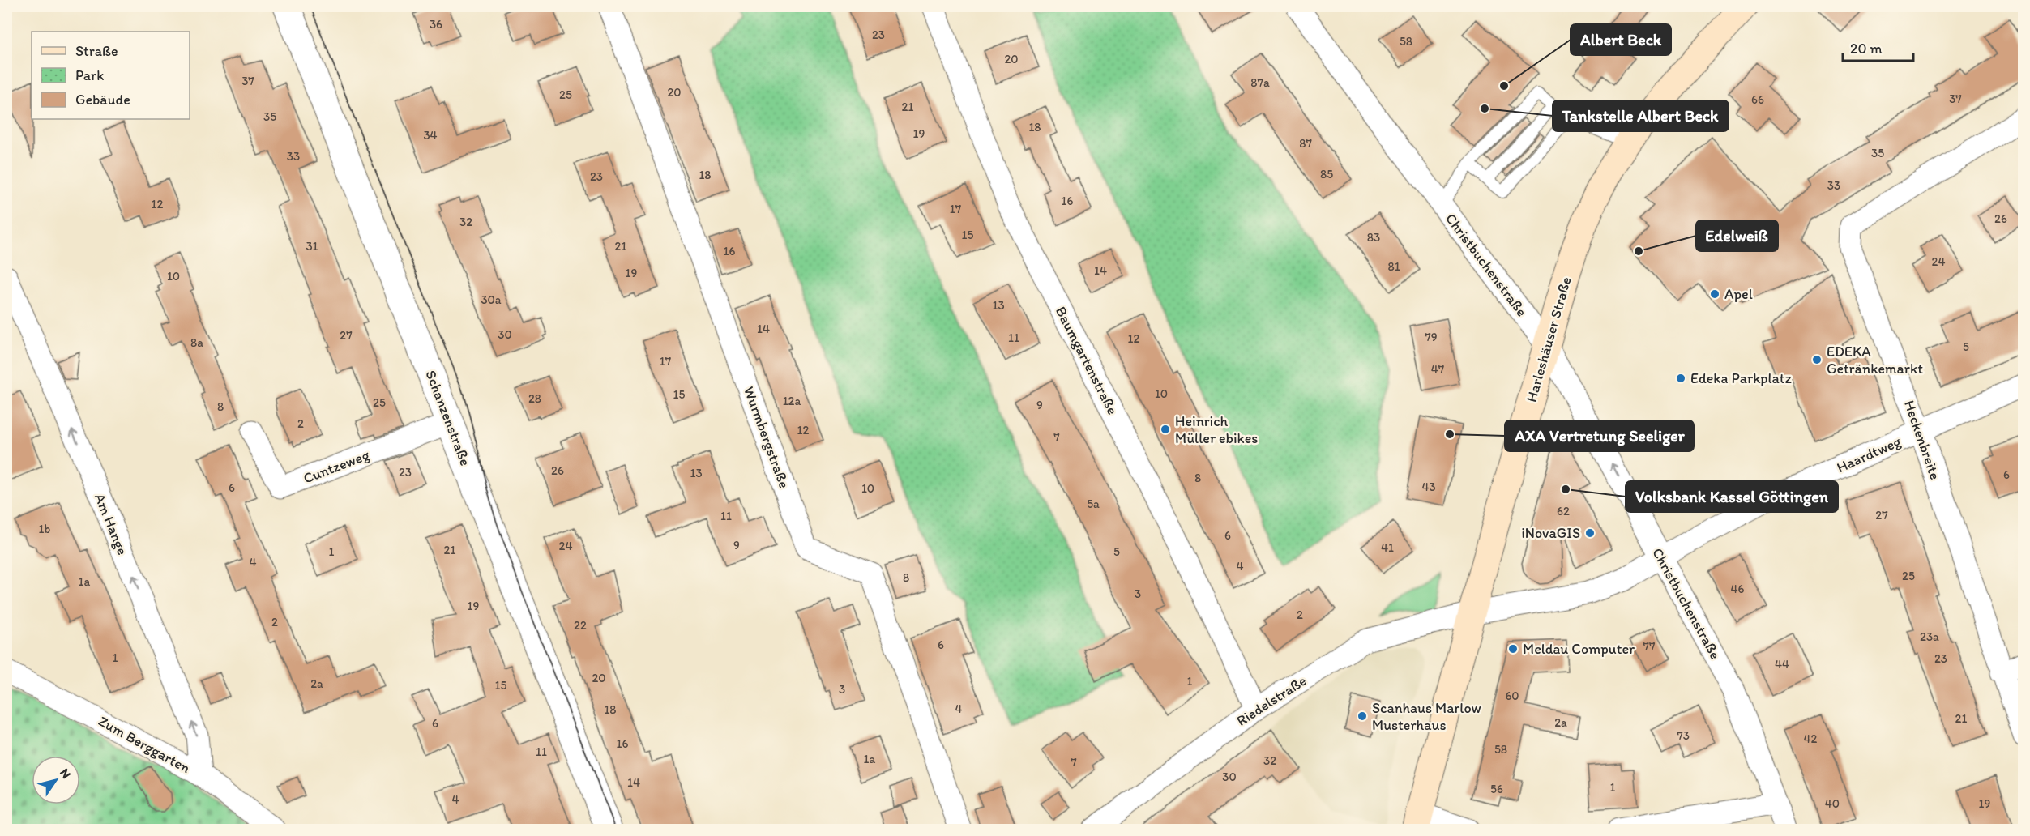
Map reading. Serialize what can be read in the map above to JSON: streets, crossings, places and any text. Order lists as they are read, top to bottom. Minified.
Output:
{"streets":{"main road":["Harleshäuser Straße"],"street":["Christbuchenstraße","Baumgartenstraße","Schanzenstraße","Wurmbergstraße","Heckenbreite","Haardtweg","Cuntzeweg","Am Hange","Riedelstraße","Zum Berggarten"]},"crossings":[["Christbuchenstraße","Harleshäuser Straße"],["Christbuchenstraße","Haardtweg"],["Harleshäuser Straße","Haardtweg"],["Harleshäuser Straße","Riedelstraße"],["Baumgartenstraße","Riedelstraße"],["Schanzenstraße","Cuntzeweg"],["Heckenbreite","Haardtweg"],["Haardtweg","Riedelstraße"],["Am Hange","Zum Berggarten"]],"one_way":["Am Hange"],"places":["Albert Beck","Tankstelle Albert Beck","Edelweiß","Apel","EDEKA Getränkemarkt","Edeka Parkplatz","Heinrich Müller ebikes","AXA Vertretung Seeliger","Volksbank Kassel Göttingen","iNovaGIS","Meldau Computer","Scanhaus Marlow Musterhaus"],"house_numbers":["36","23","58","20","37","87a","20","25","37","66","21","35","18","19","34","87","35","33","85","18","23","33","16","12","17","26","32","15","83","31","21","16","24","81","14","19","10","30a","13","14","30","27","79","11","12","8a","5","17","47","10","15","28","12a","25","9","8","2","12","7","26","23","13","6","8","43","6","10","5a","62","27","11","1b","6","9","24","41","21","1","5","4","4","25","8","1a","46","3","19","2","2","22","23a","6","77","1","23","44","20","1","2a","15","3","60","4","18","21","2a","6","73","42","16","58","11","1a","32","7","30","14","1","56","4","40","19"],"legend":["Straße","Park","Gebäude"],"scale_bar":"20 m","north":"top right"}
